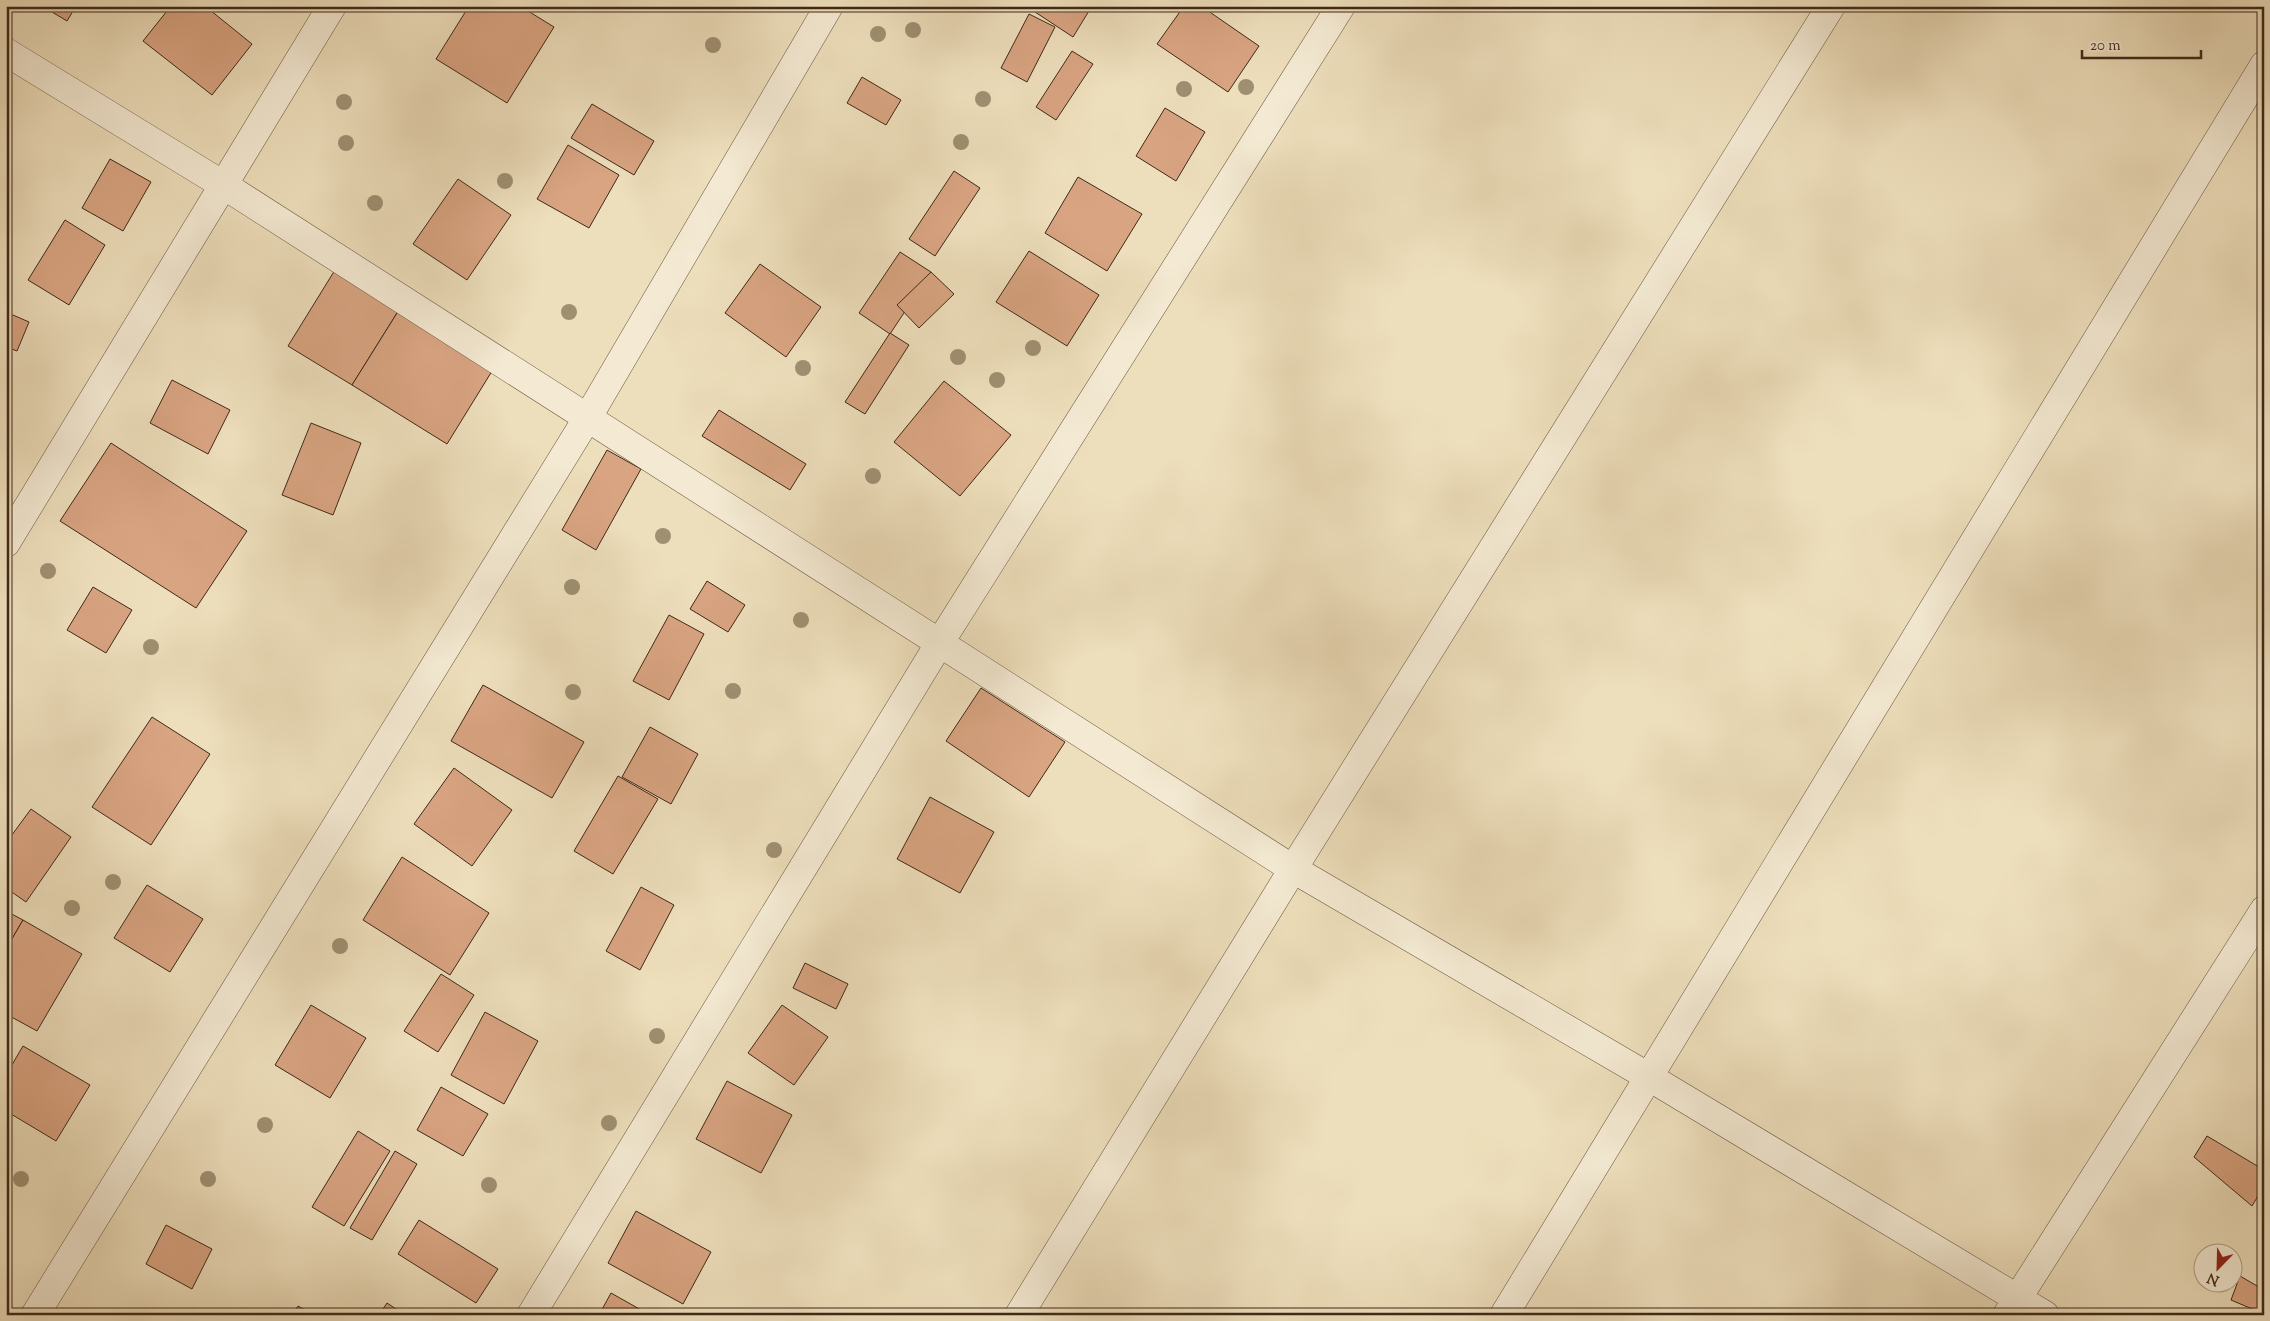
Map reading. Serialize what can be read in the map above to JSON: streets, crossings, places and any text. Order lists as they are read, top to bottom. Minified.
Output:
{"scale_bar":"20 m","north":"bottom left"}
